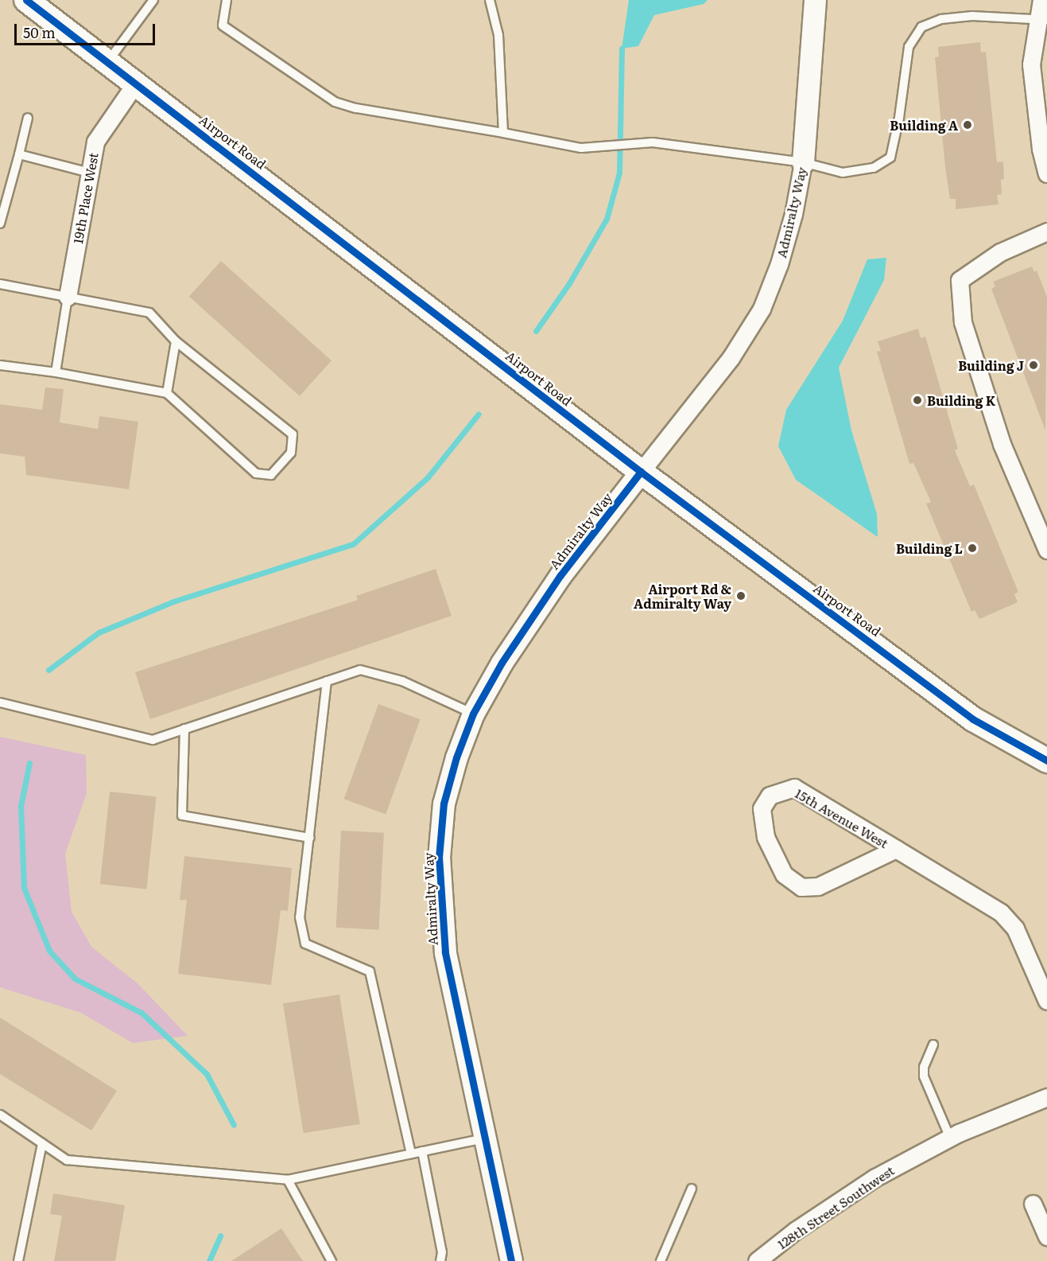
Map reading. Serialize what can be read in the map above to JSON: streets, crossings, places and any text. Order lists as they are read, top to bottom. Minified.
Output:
{"streets":{"main road":["Airport Road"],"street":["19th Place West","Admiralty Way","15th Avenue West","128th Street Southwest"]},"crossings":[["Airport Road","19th Place West"],["Airport Road","Admiralty Way"]],"places":["Building A","Building J","Building K","Building L","Airport Rd & Admiralty Way"],"scale_bar":"50 m"}
